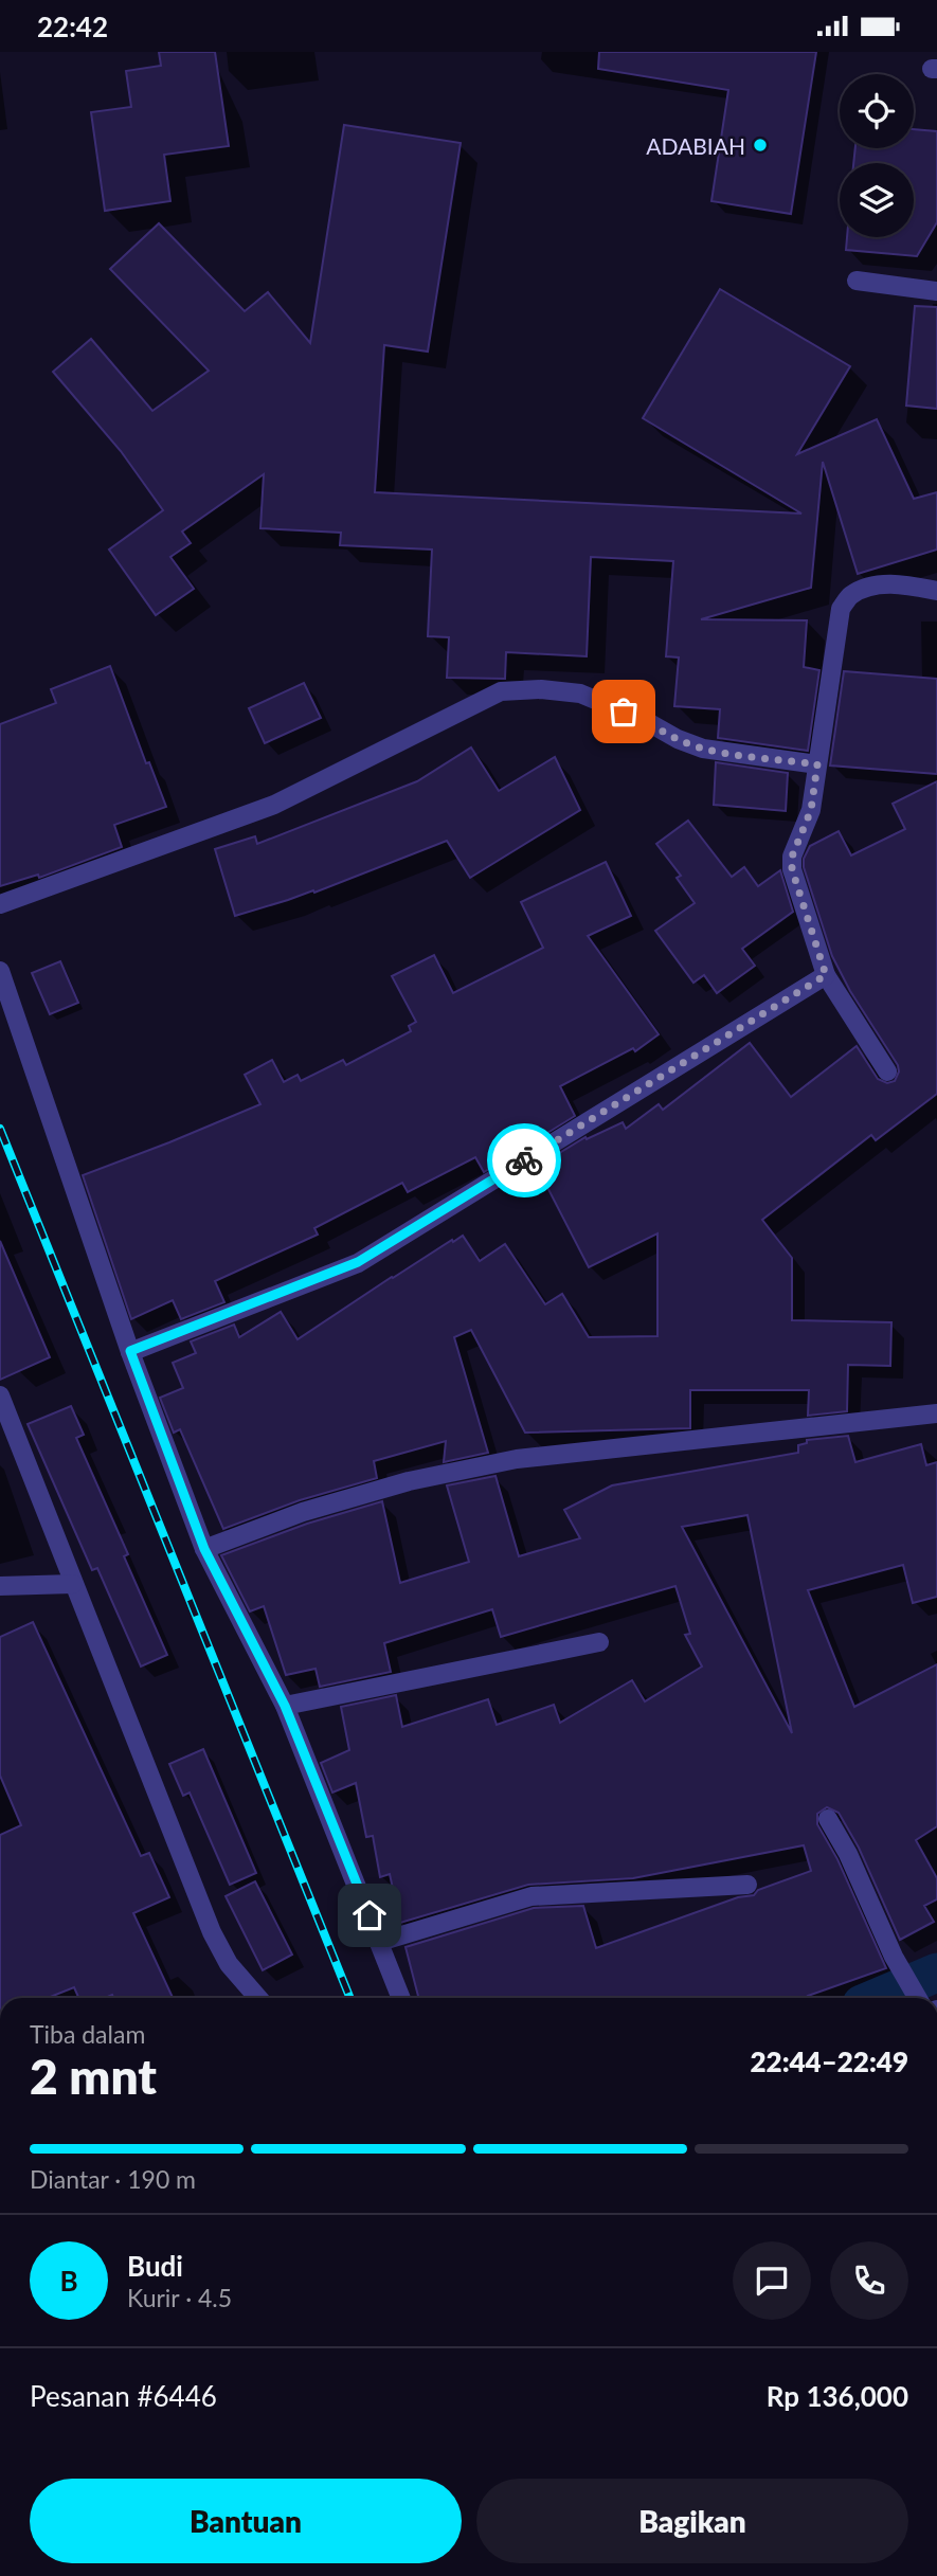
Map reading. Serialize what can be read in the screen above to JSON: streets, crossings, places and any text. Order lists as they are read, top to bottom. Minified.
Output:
{"places":["ADABIAH"],"page":{"status":"22:42","heading":["2 mnt","Tiba dalam","22:44–22:49"],"panel":["Budi","Kurir · 4.5","Pesanan #6446","Rp 136,000"],"bar":"Diantar · 190 m","round":"B","buttons":["Bantuan","Bagikan"]}}
